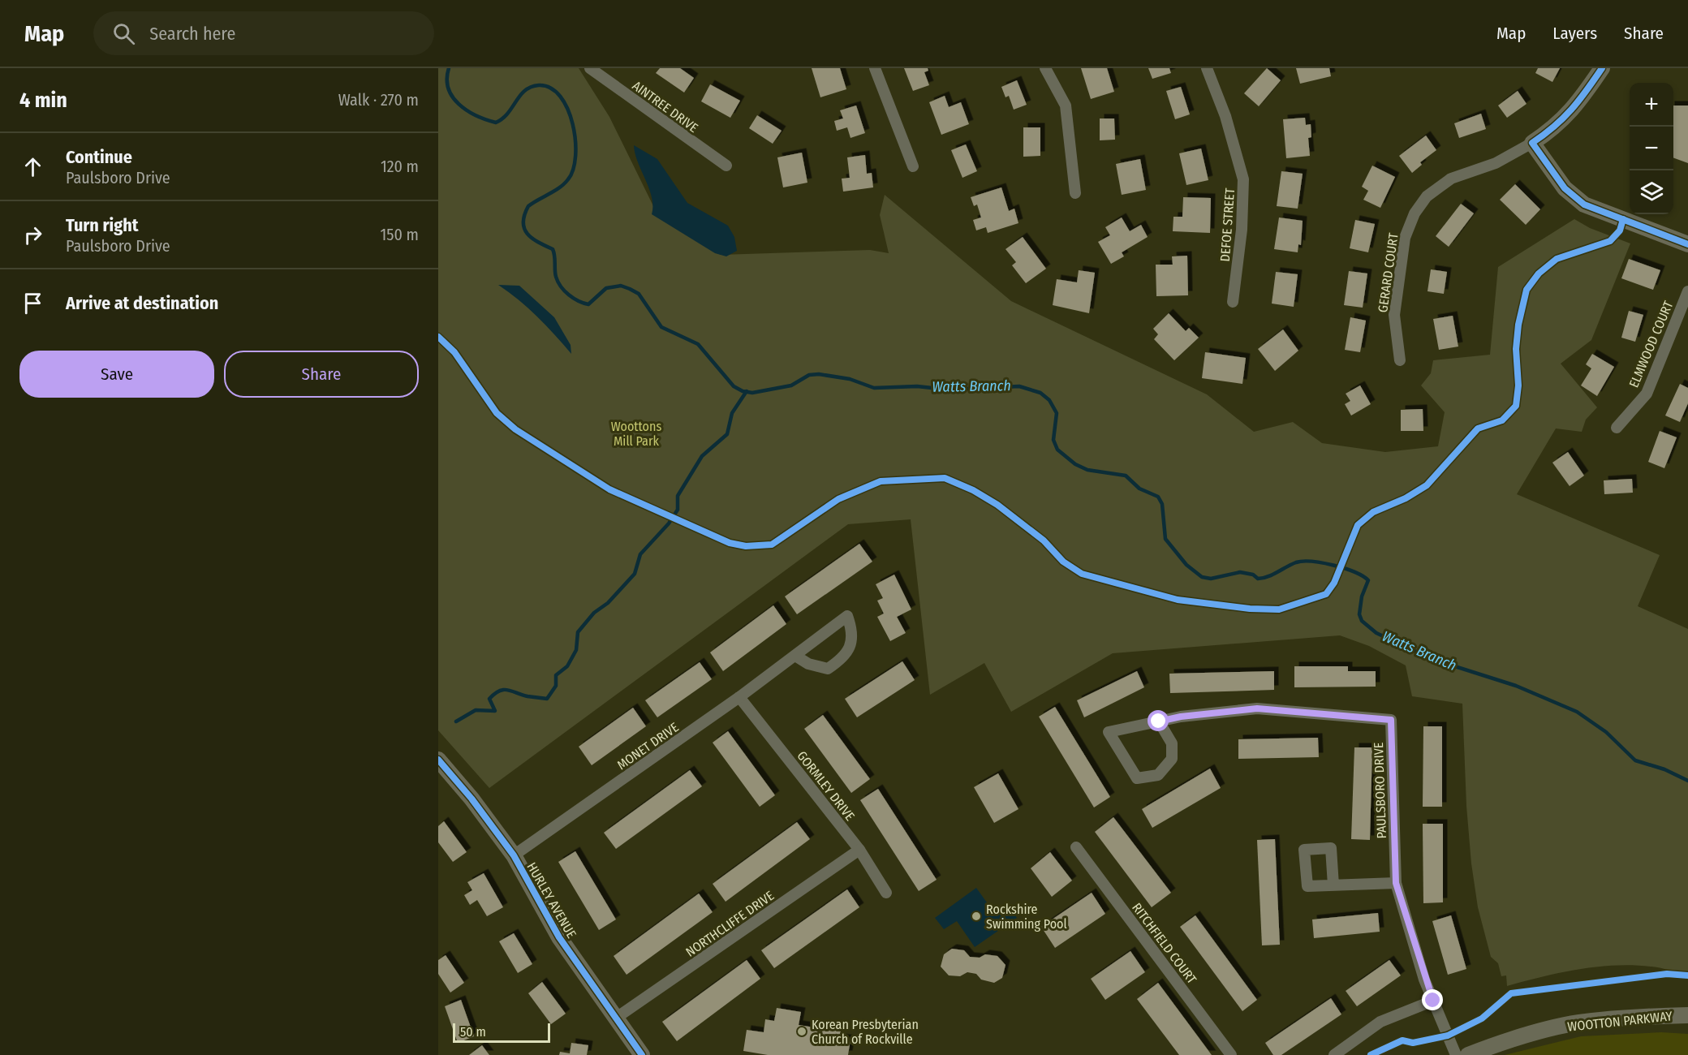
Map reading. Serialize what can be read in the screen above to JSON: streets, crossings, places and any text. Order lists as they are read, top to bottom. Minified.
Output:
{"streets":{"street":["AINTREE DRIVE","DEFOE STREET","GERARD COURT","ELMWOOD COURT","MONET DRIVE","GORMLEY DRIVE","PAULSBORO DRIVE","HURLEY AVENUE","NORTHCLIFFE DRIVE","RITCHFIELD COURT","WOOTTON PARKWAY"]},"crossings":[["MONET DRIVE","GORMLEY DRIVE"],["MONET DRIVE","HURLEY AVENUE"],["GORMLEY DRIVE","NORTHCLIFFE DRIVE"],["HURLEY AVENUE","NORTHCLIFFE DRIVE"]],"water":["Watts Branch"],"parks":["Woottons Mill Park"],"places":["Rockshire Swimming Pool","Korean Presbyterian Church of Rockville"],"scale_bar":"50 m","page":{"header":"Map","search":"Search here","nav":["Map","Layers","Share"],"heading":["4 min","Walk · 270 m"],"map_buttons":["+","−"],"list":[["Continue","Paulsboro Drive","120 m"],["Turn right","Paulsboro Drive","150 m"],"Arrive at destination"],"buttons":["Save","Share"],"scale":"50 m"}}
